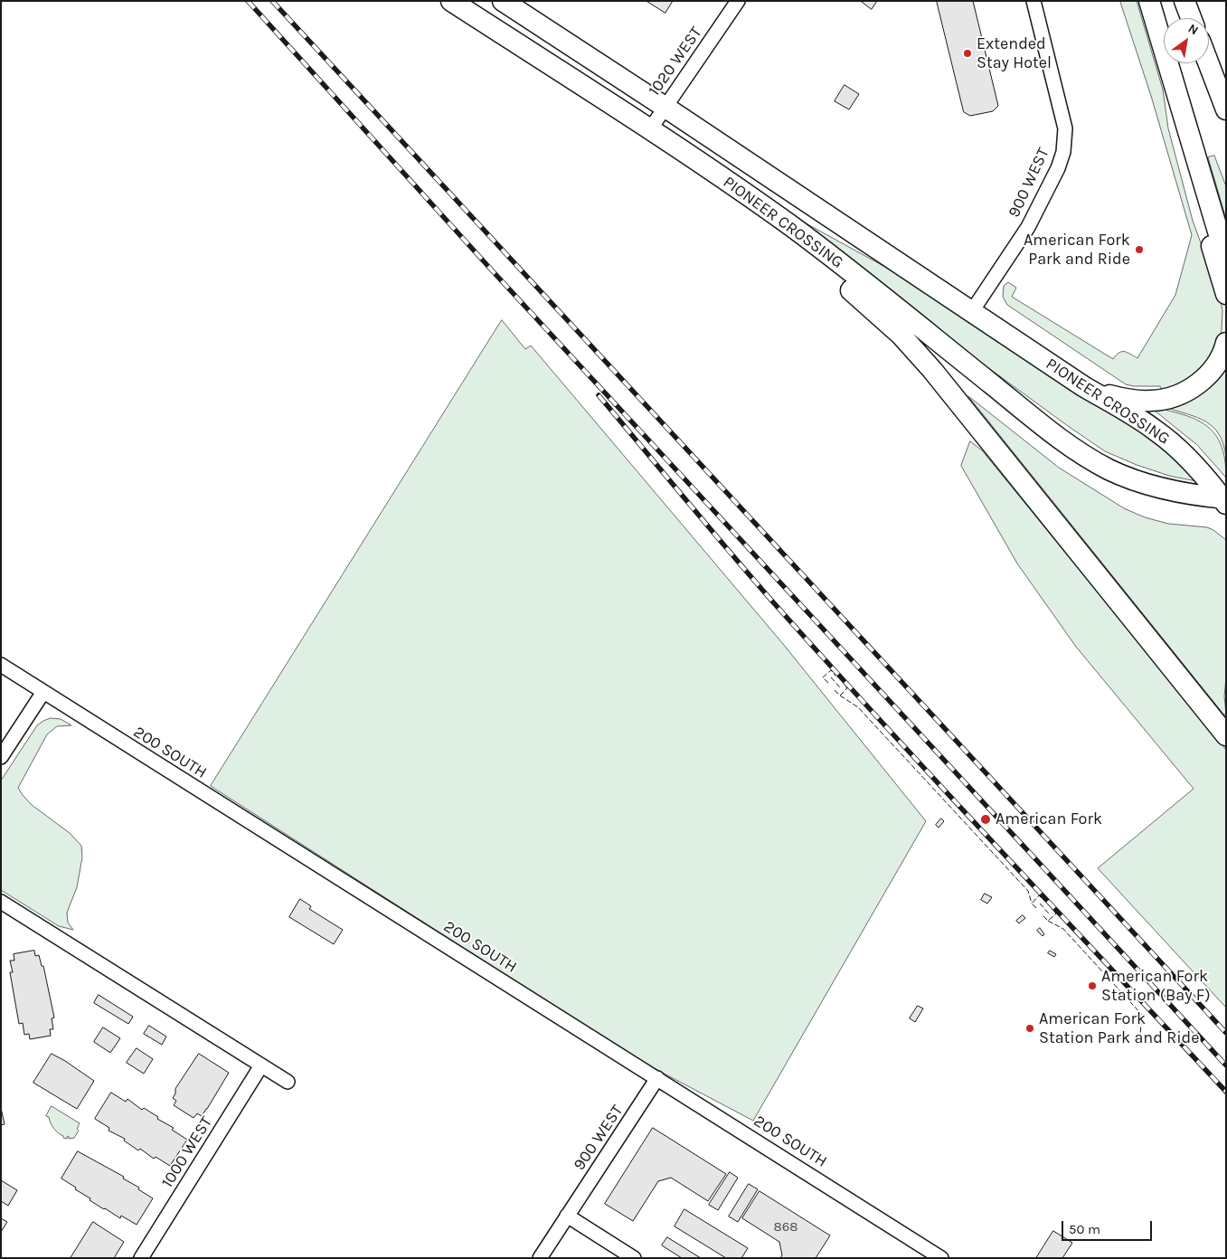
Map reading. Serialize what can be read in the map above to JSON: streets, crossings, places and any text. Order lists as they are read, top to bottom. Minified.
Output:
{"streets":{"highway":["PIONEER CROSSING"],"street":["1020 WEST","900 WEST","200 SOUTH","1000 WEST"]},"crossings":[["1020 WEST","PIONEER CROSSING"],["900 WEST","PIONEER CROSSING"],["900 WEST","200 SOUTH"]],"places":["Extended Stay Hotel","American Fork Park and Ride","American Fork","American Fork Station (Bay F)","American Fork Station Park and Ride"],"house_numbers":["868"],"scale_bar":"50 m","north":"top right"}
